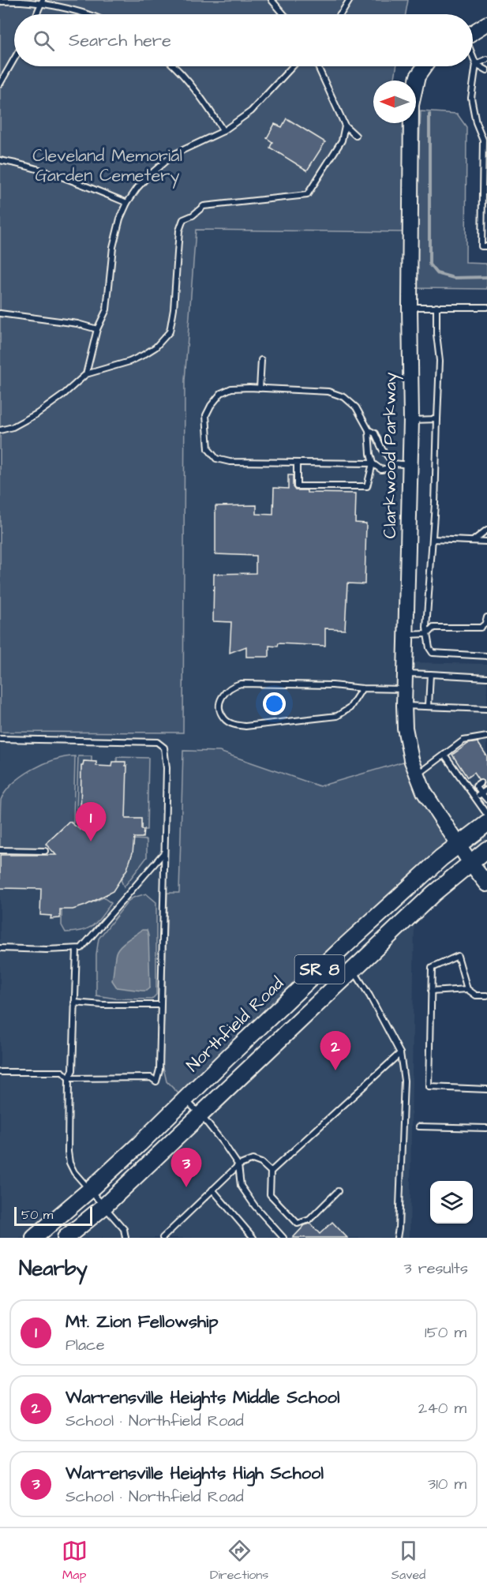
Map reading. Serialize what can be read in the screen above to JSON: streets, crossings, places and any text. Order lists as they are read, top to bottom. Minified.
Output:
{"streets":{"main road":["SR 8","Northfield Road"],"street":["Clarkwood Parkway"]},"crossings":[["Clarkwood Parkway","SR 8"],["Clarkwood Parkway","Northfield Road"]],"parks":["Cleveland Memorial Garden Cemetery"],"scale_bar":"50 m","north":"left","page":{"search":"Search here","pins":["1","2","3"],"scale":"50 m","heading":["Nearby","3 results"],"list":[{"mark":"1","name":"Mt. Zion Fellowship","note":"Place","value":"150 m"},{"mark":"2","name":"Warrensville Heights Middle School","note":"School · Northfield Road","value":"240 m"},{"mark":"3","name":"Warrensville Heights High School","note":"School · Northfield Road","value":"310 m"}],"nav":["Map","Directions","Saved"]}}
